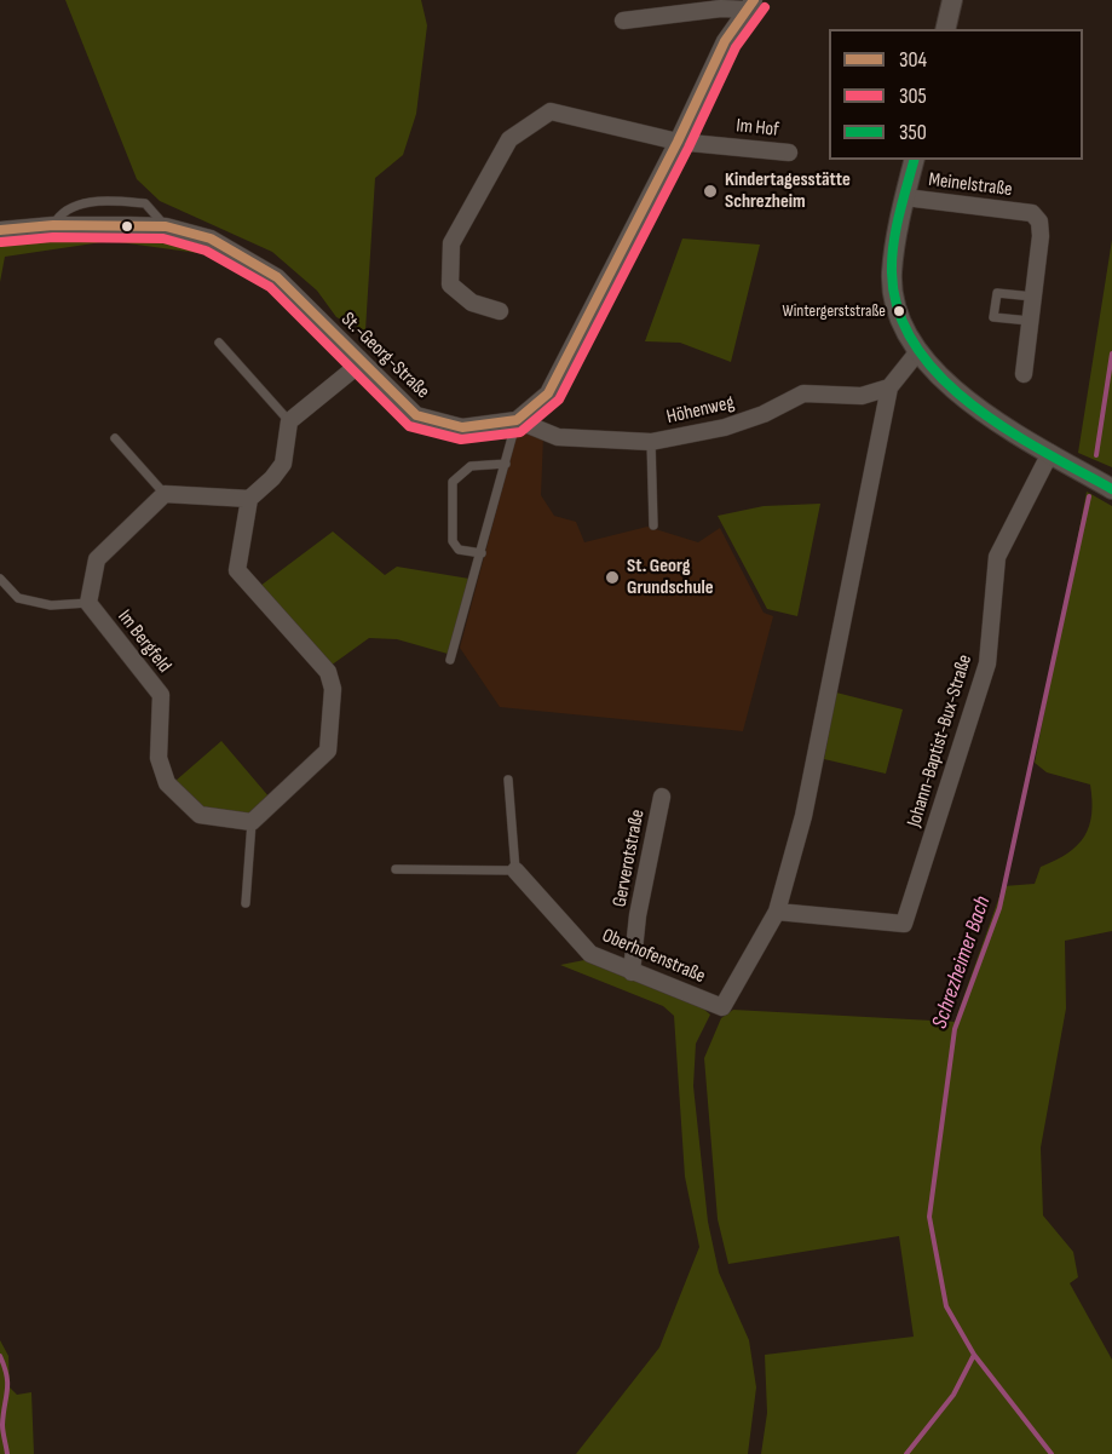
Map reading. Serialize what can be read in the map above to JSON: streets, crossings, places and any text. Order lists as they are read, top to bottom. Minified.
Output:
{"streets":{"street":["Im Hof","Meinelstraße","St.-Georg-Straße","Höhenweg","Im Bergfeld","Johann-Baptist-Bux-Straße","Gerverotstraße","Oberhofenstraße"]},"crossings":[["St.-Georg-Straße","Höhenweg"],["Johann-Baptist-Bux-Straße","Oberhofenstraße"],["Gerverotstraße","Oberhofenstraße"]],"water":["Schrezheimer Bach"],"places":["Kindertagesstätte Schrezheim","Wintergerststraße","St. Georg Grundschule"],"lines":["transit line 304","transit line 305","transit line 350"],"legend":["304","305","350"]}
